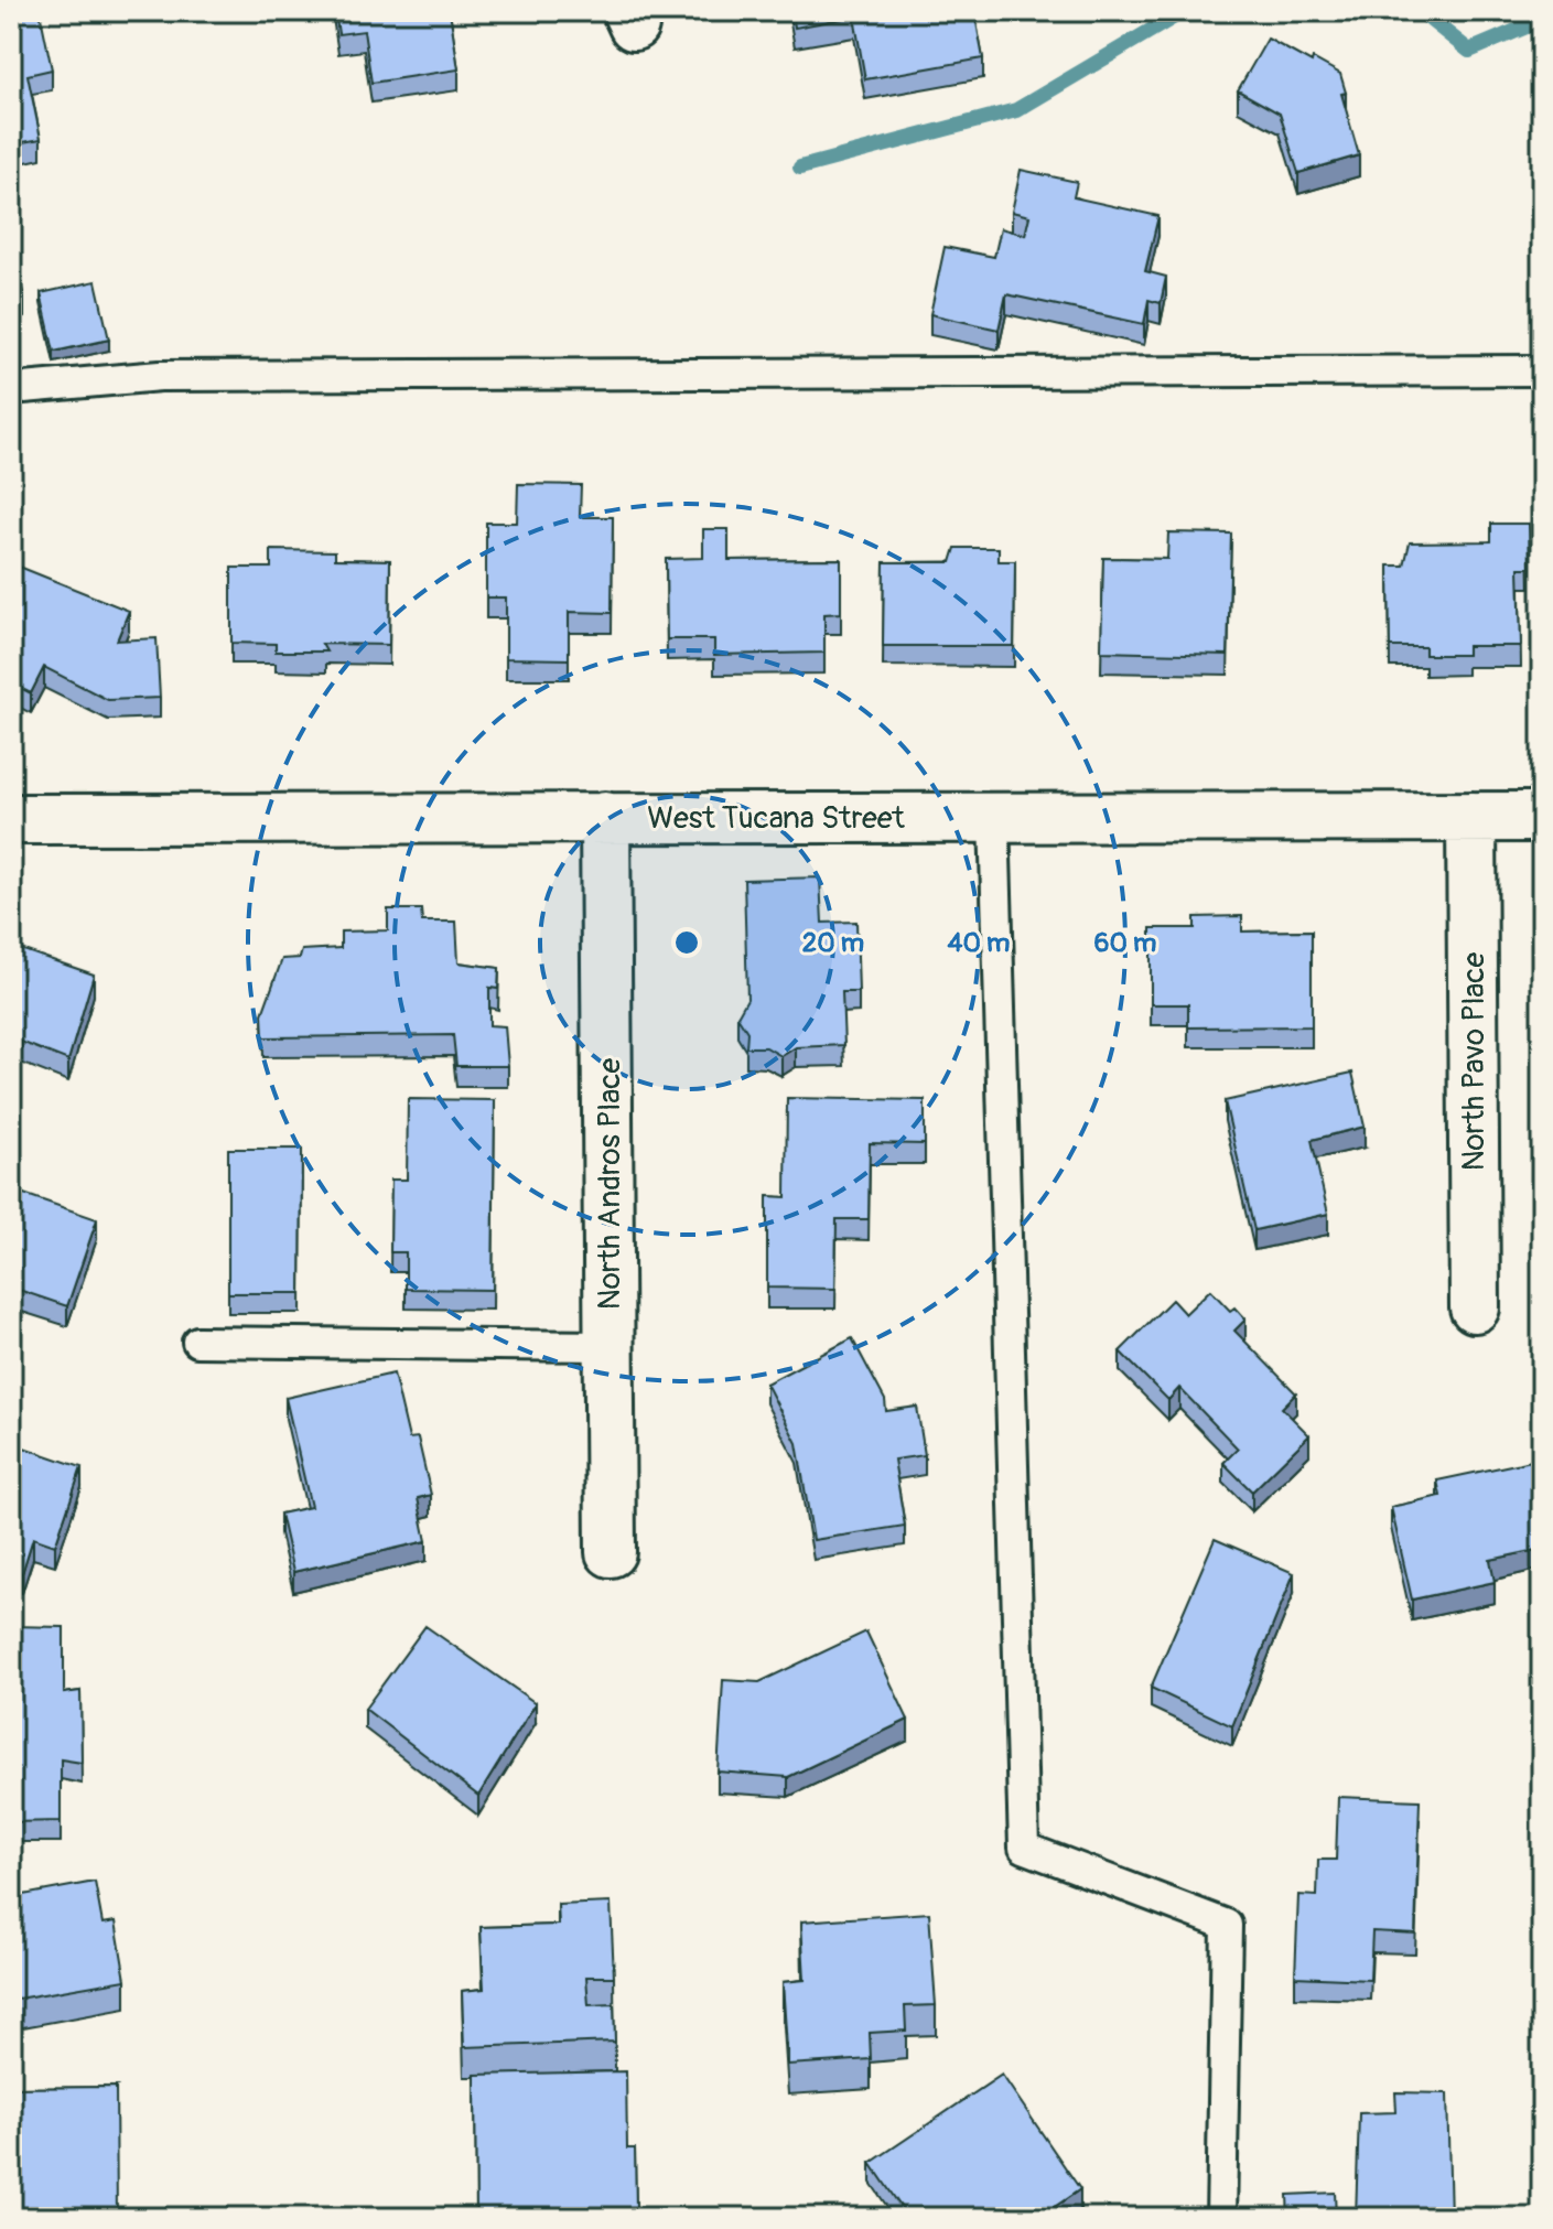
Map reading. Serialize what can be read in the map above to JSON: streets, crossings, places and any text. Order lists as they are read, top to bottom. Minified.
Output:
{"streets":{"street":["West Tucana Street","North Pavo Place","North Andros Place"]},"crossings":[["West Tucana Street","North Pavo Place"],["West Tucana Street","North Andros Place"]],"rings":["20 m","40 m","60 m"]}
